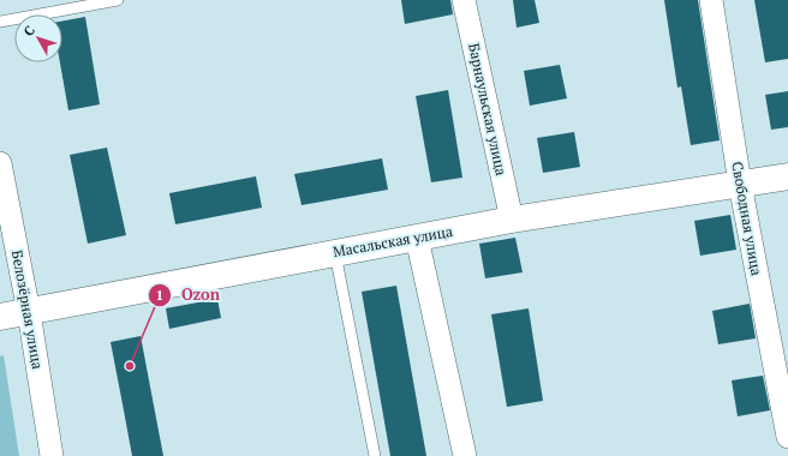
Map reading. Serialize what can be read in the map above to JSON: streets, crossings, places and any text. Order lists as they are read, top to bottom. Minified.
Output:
{"streets":{"street":["Барнаульская улица","Свободная улица","Масальская улица","Белозёрная улица"]},"crossings":[["Барнаульская улица","Масальская улица"],["Свободная улица","Масальская улица"],["Масальская улица","Белозёрная улица"]],"places":["Ozon"],"north":"top left"}
